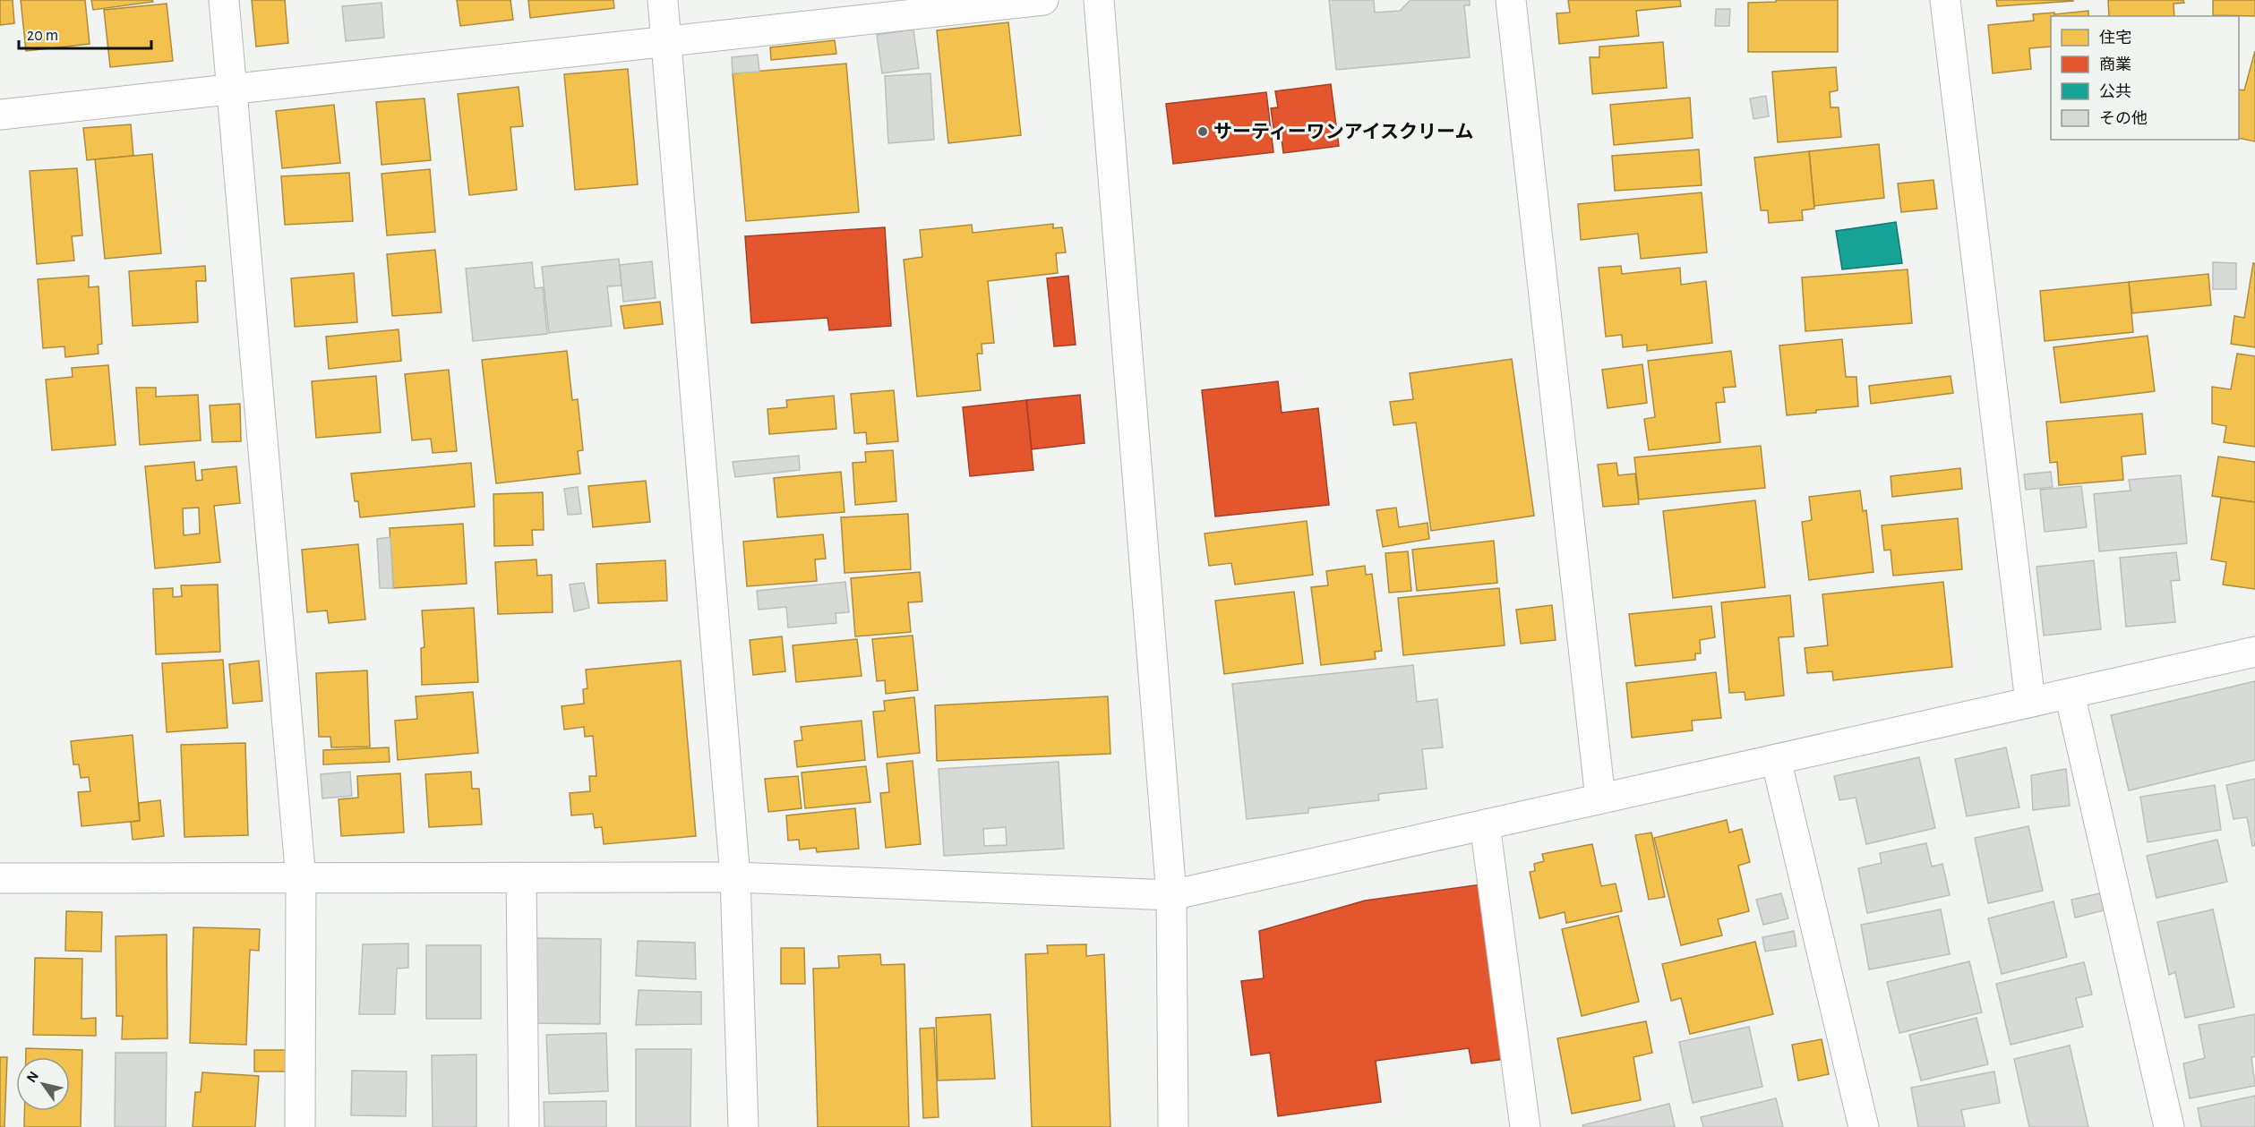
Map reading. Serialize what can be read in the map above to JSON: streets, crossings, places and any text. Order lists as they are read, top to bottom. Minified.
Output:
{"places":["サーティーワンアイスクリーム"],"legend":["住宅","商業","公共","その他"],"scale_bar":"20 m","north":"top left"}
